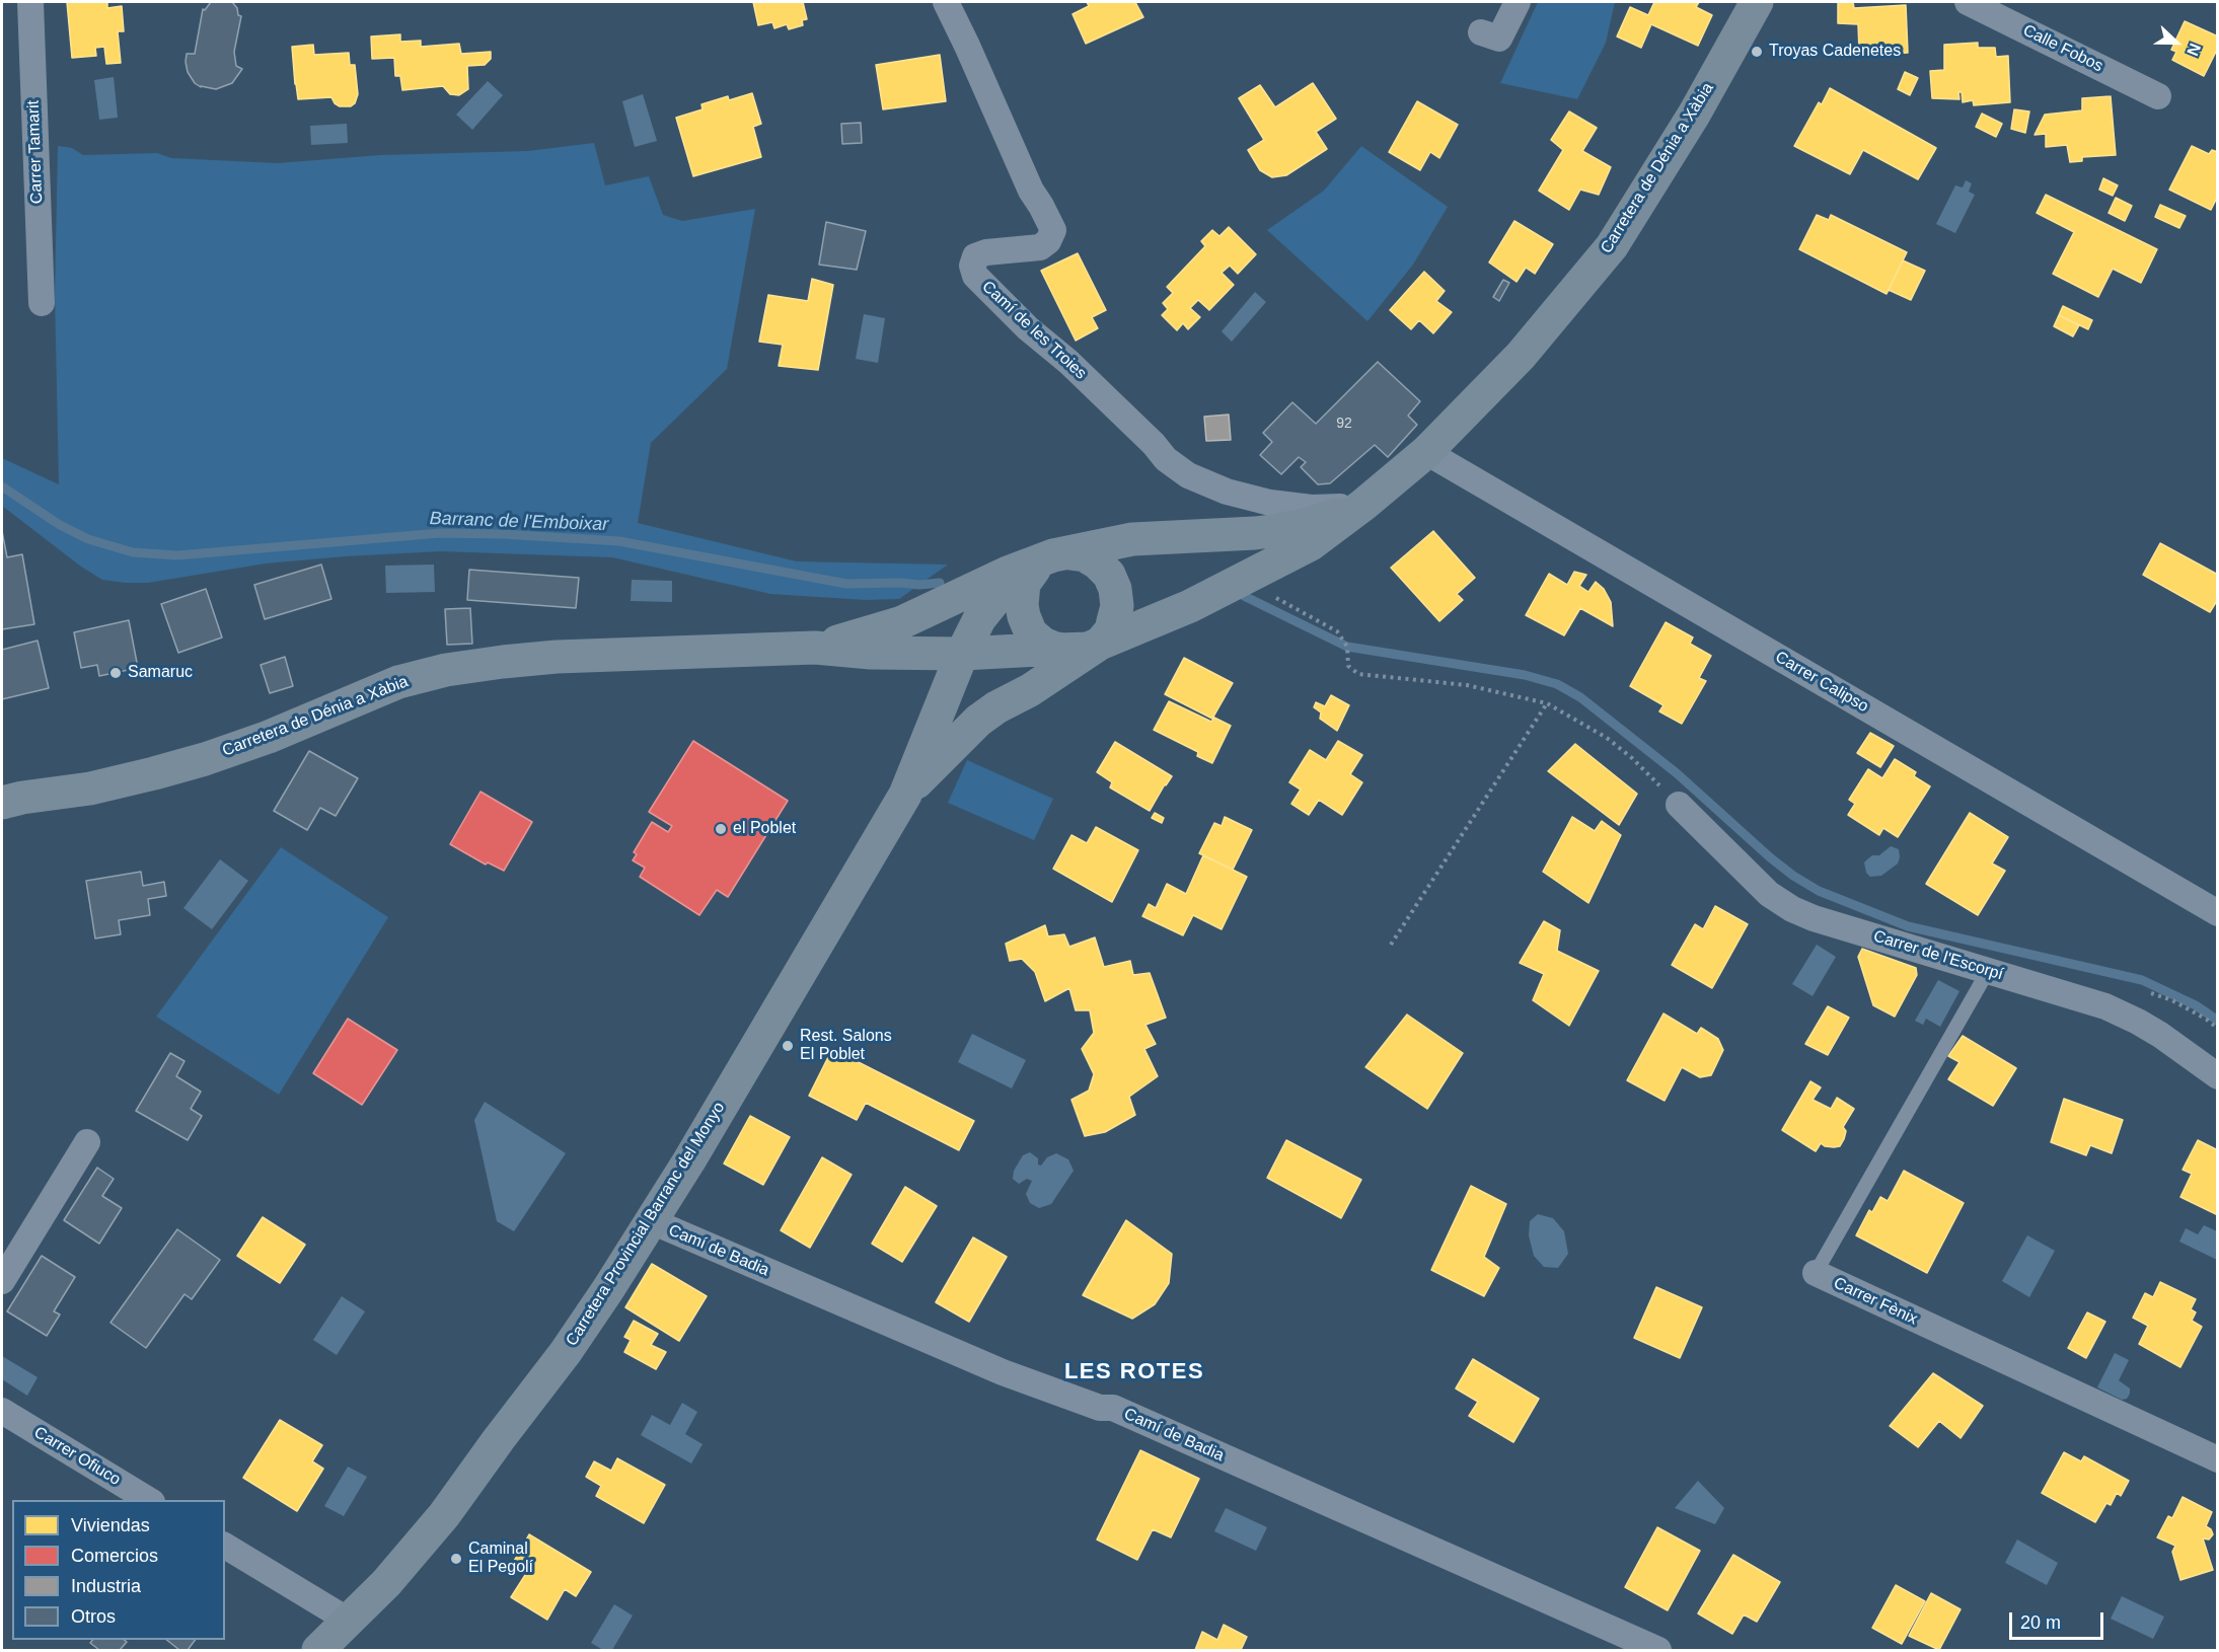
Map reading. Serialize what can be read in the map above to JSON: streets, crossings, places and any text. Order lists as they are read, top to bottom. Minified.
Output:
{"streets":{"street":["Calle Fobos","Carrer Tamarit","Carretera de Dénia a Xàbia","Camí de les Troies","Carrer Calipso","Carrer de l'Escorpí","Carretera Provincial Barranc del Monyo","Camí de Badia","Carrer Fènix","Carrer Ofiuco"]},"crossings":[["Carretera de Dénia a Xàbia","Camí de les Troies"],["Carretera de Dénia a Xàbia","Carrer Calipso"],["Carretera de Dénia a Xàbia","Carretera Provincial Barranc del Monyo"],["Carrer de l'Escorpí","Carrer Fènix"],["Carretera Provincial Barranc del Monyo","Camí de Badia"]],"districts":["LES ROTES"],"water":["Barranc de l'Emboixar"],"places":["Troyas Cadenetes","Samaruc","el Poblet","Rest. Salons El Poblet","Caminal El Pegolí"],"house_numbers":["92"],"legend":["Viviendas","Comercios","Industria","Otros"],"scale_bar":"20 m","north":"right"}
